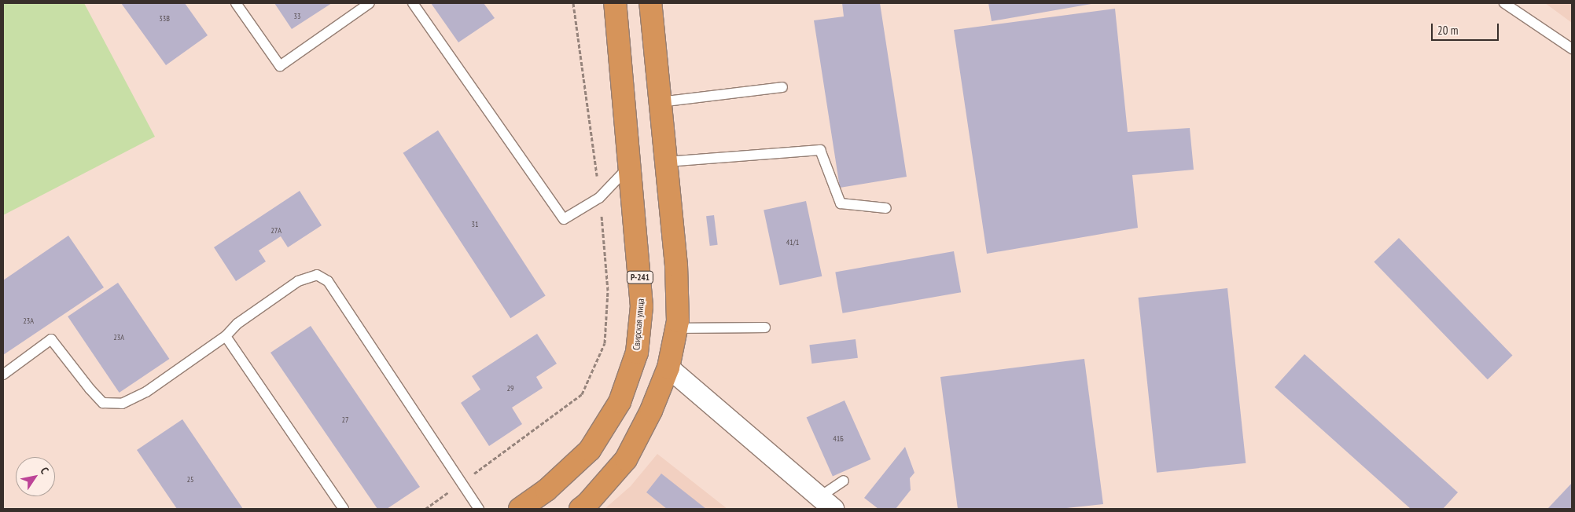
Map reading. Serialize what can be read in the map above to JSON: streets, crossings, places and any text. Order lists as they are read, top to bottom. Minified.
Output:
{"streets":{"highway":["Р-241","Свирская улица"]},"house_numbers":["33","33В","31","27А","41/1","23А","23А","29","27","41Б","25"],"scale_bar":"20 m","north":"top right"}
